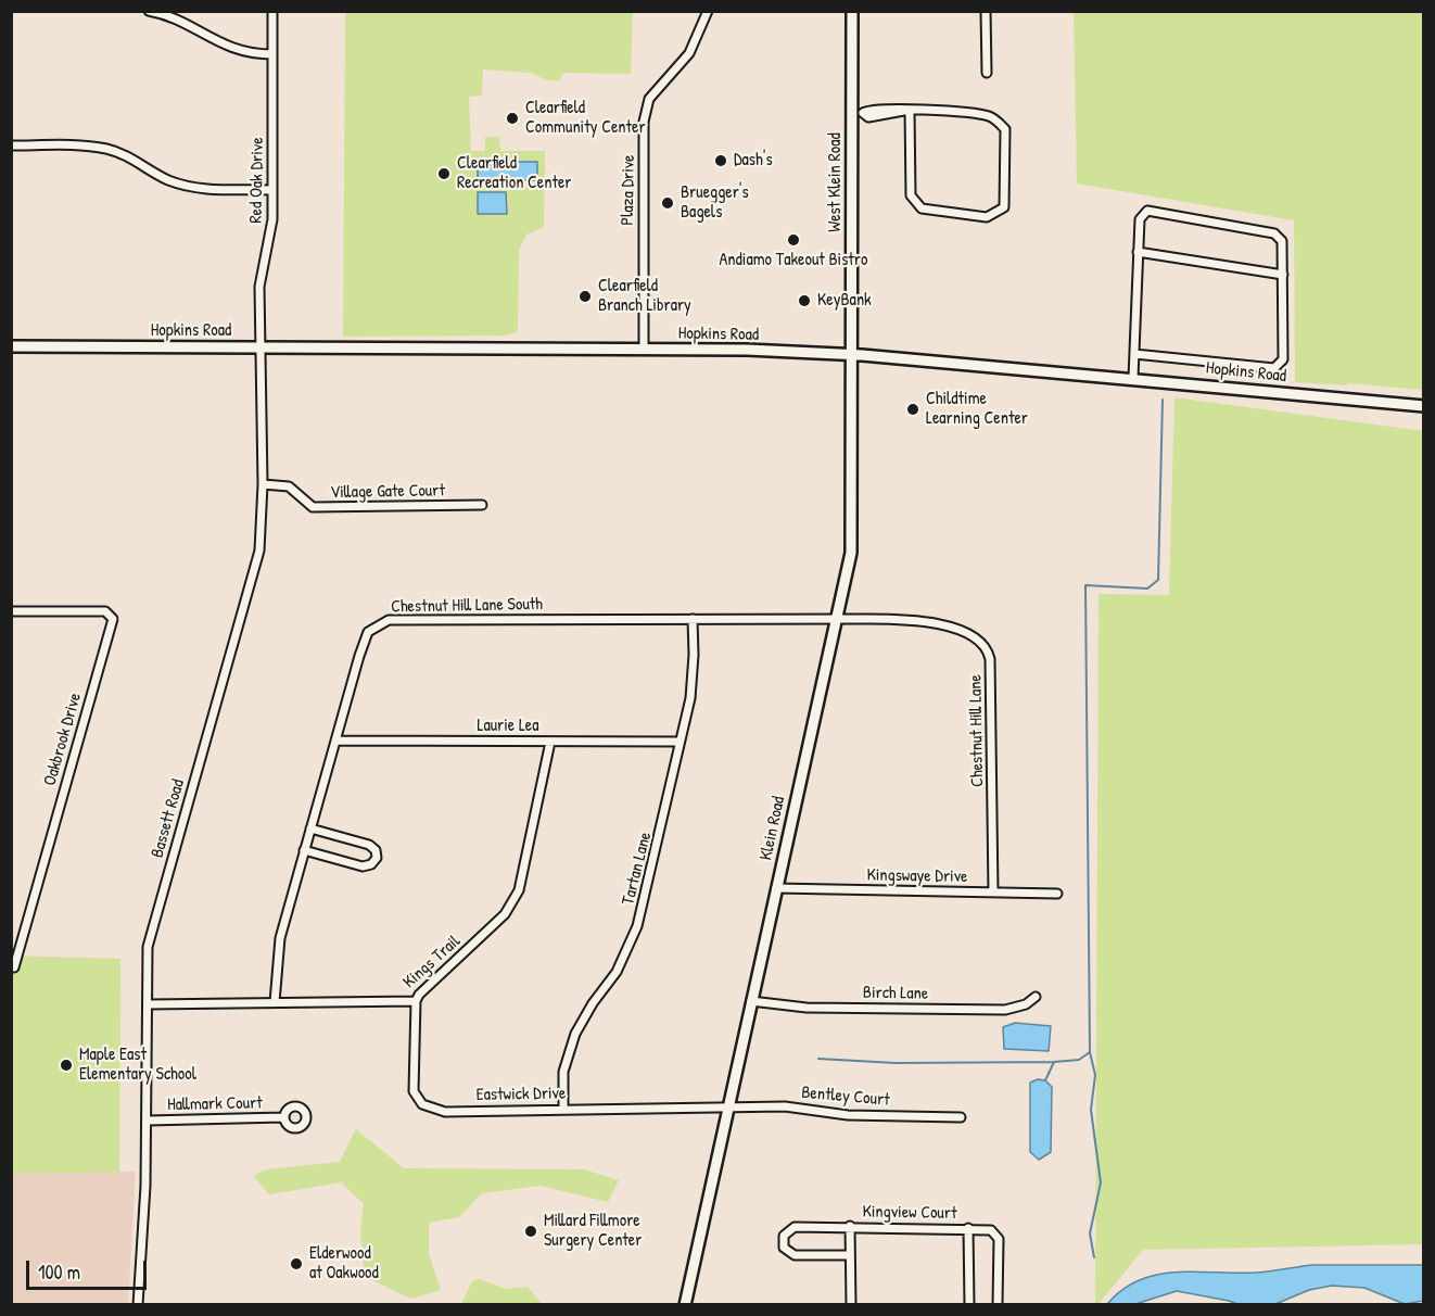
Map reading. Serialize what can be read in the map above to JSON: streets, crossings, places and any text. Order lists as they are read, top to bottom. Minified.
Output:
{"streets":{"street":["Red Oak Drive","West Klein Road","Plaza Drive","Hopkins Road","Village Gate Court","Chestnut Hill Lane South","Laurie Lea","Chestnut Hill Lane","Oakbrook Drive","Bassett Road","Klein Road","Tartan Lane","Kingswaye Drive","Kings Trail","Birch Lane","Eastwick Drive","Bentley Court","Hallmark Court","Kingview Court"]},"crossings":[["Red Oak Drive","Hopkins Road"],["Red Oak Drive","Bassett Road"],["West Klein Road","Hopkins Road"],["West Klein Road","Klein Road"],["Plaza Drive","Hopkins Road"],["Hopkins Road","Bassett Road"],["Hopkins Road","Klein Road"],["Village Gate Court","Bassett Road"],["Chestnut Hill Lane South","Laurie Lea"],["Chestnut Hill Lane South","Chestnut Hill Lane"],["Chestnut Hill Lane South","Klein Road"],["Chestnut Hill Lane South","Tartan Lane"],["Chestnut Hill Lane South","Kings Trail"],["Laurie Lea","Tartan Lane"],["Laurie Lea","Kings Trail"],["Chestnut Hill Lane","Klein Road"],["Chestnut Hill Lane","Kingswaye Drive"],["Bassett Road","Kings Trail"],["Bassett Road","Hallmark Court"],["Klein Road","Kingswaye Drive"],["Klein Road","Birch Lane"],["Klein Road","Eastwick Drive"],["Klein Road","Bentley Court"],["Tartan Lane","Eastwick Drive"],["Kings Trail","Eastwick Drive"],["Eastwick Drive","Bentley Court"]],"places":["Clearfield Community Center","Dash's","Clearfield Recreation Center","Bruegger's Bagels","Andiamo Takeout Bistro","Clearfield Branch Library","KeyBank","Childtime Learning Center","Maple East Elementary School","Millard Fillmore Surgery Center","Elderwood at Oakwood"],"scale_bar":"100 m"}
